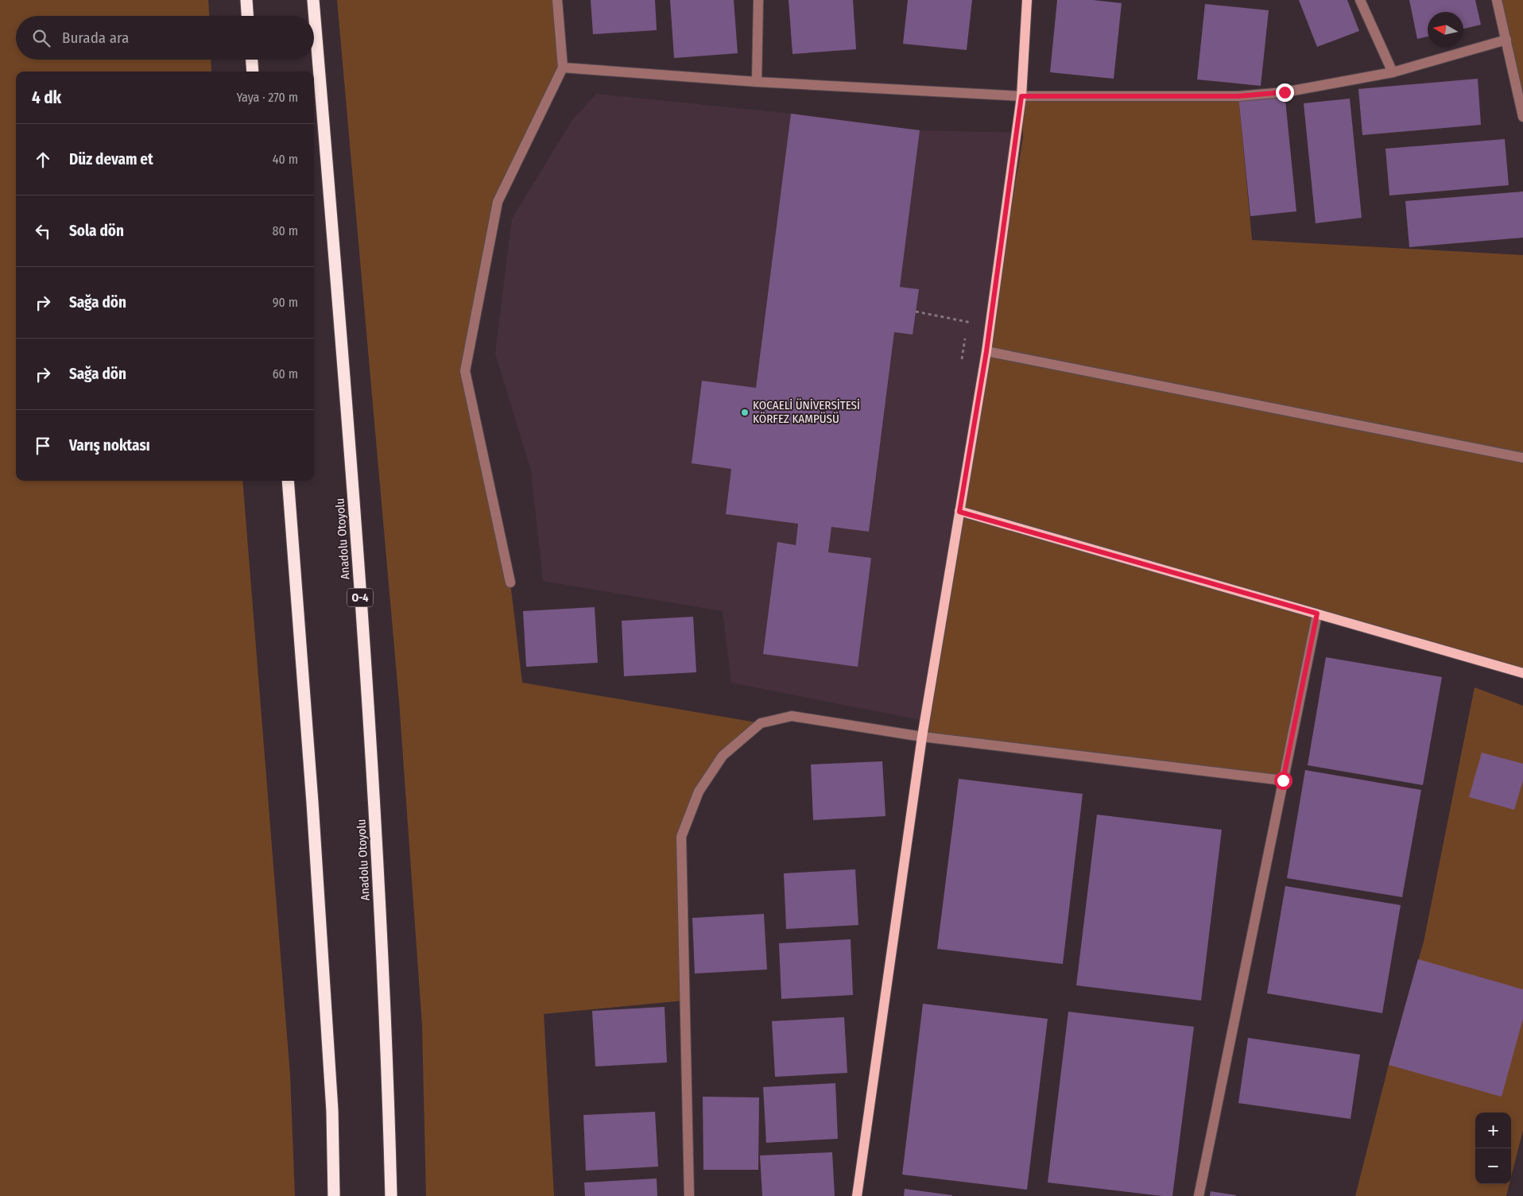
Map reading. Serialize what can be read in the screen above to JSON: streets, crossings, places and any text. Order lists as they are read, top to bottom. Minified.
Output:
{"streets":{"highway":["Anadolu Otoyolu","O-4"]},"places":["KOCAELİ ÜNİVERSİTESİ KÖRFEZ KAMPÜSÜ"],"north":"left","page":{"search":"Burada ara","heading":["4 dk","Yaya · 270 m"],"list":[["Düz devam et","40 m"],["Sola dön","80 m"],["Sağa dön","90 m"],["Sağa dön","60 m"],"Varış noktası"],"map_buttons":["+","−"]}}
